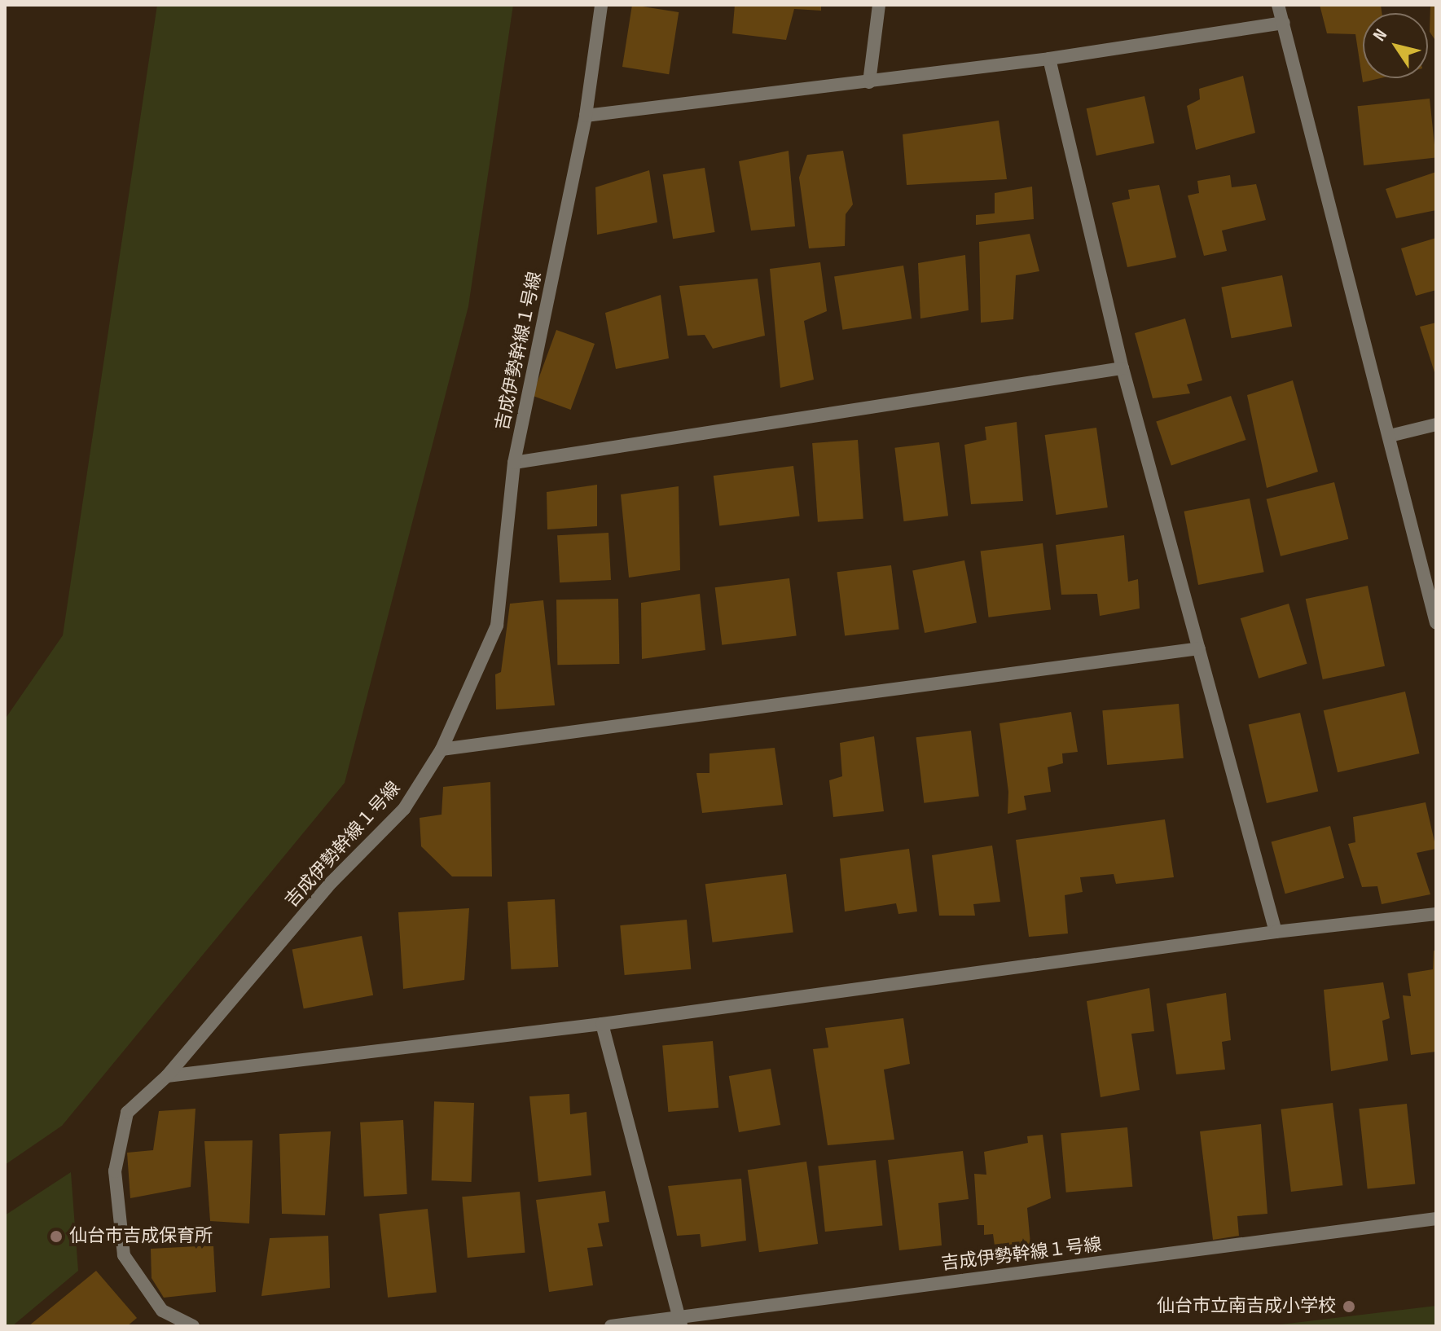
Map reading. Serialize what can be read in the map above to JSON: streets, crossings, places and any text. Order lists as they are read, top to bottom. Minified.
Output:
{"streets":{"street":["吉成伊勢幹線１号線"]},"places":["仙台市吉成保育所","仙台市立南吉成小学校"],"north":"top left"}
